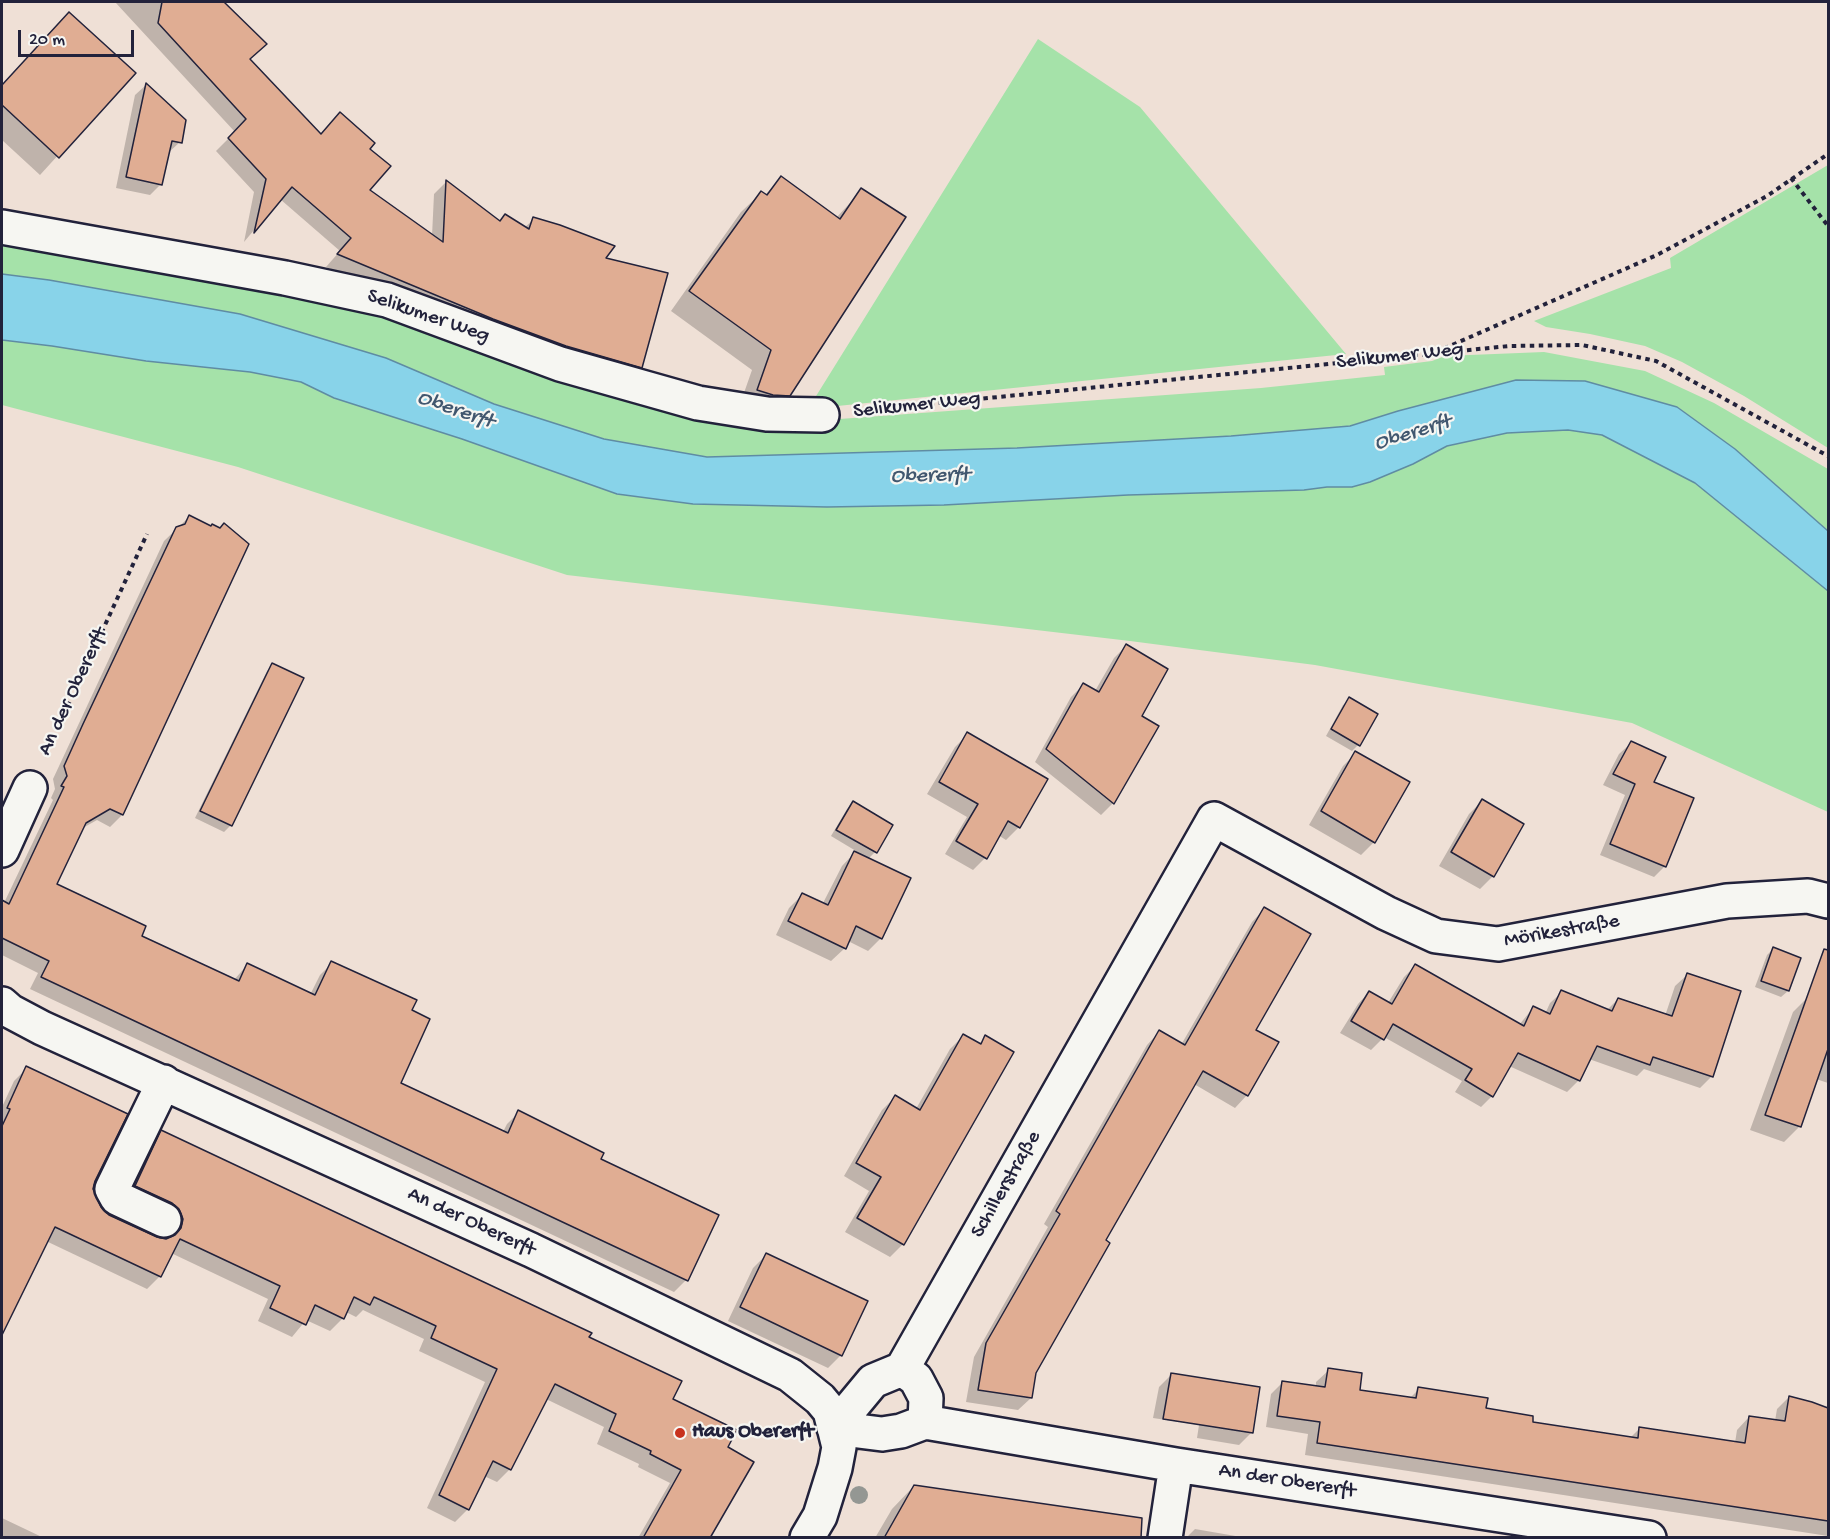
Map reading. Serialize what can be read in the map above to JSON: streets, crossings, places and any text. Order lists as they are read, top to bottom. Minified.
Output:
{"streets":{"street":["Selikumer Weg","An der Obererft","Mörikestraße","Schillerstraße"]},"crossings":[["Mörikestraße","Schillerstraße"]],"water":["Obererft"],"places":["Haus Obererft"],"scale_bar":"20 m"}
